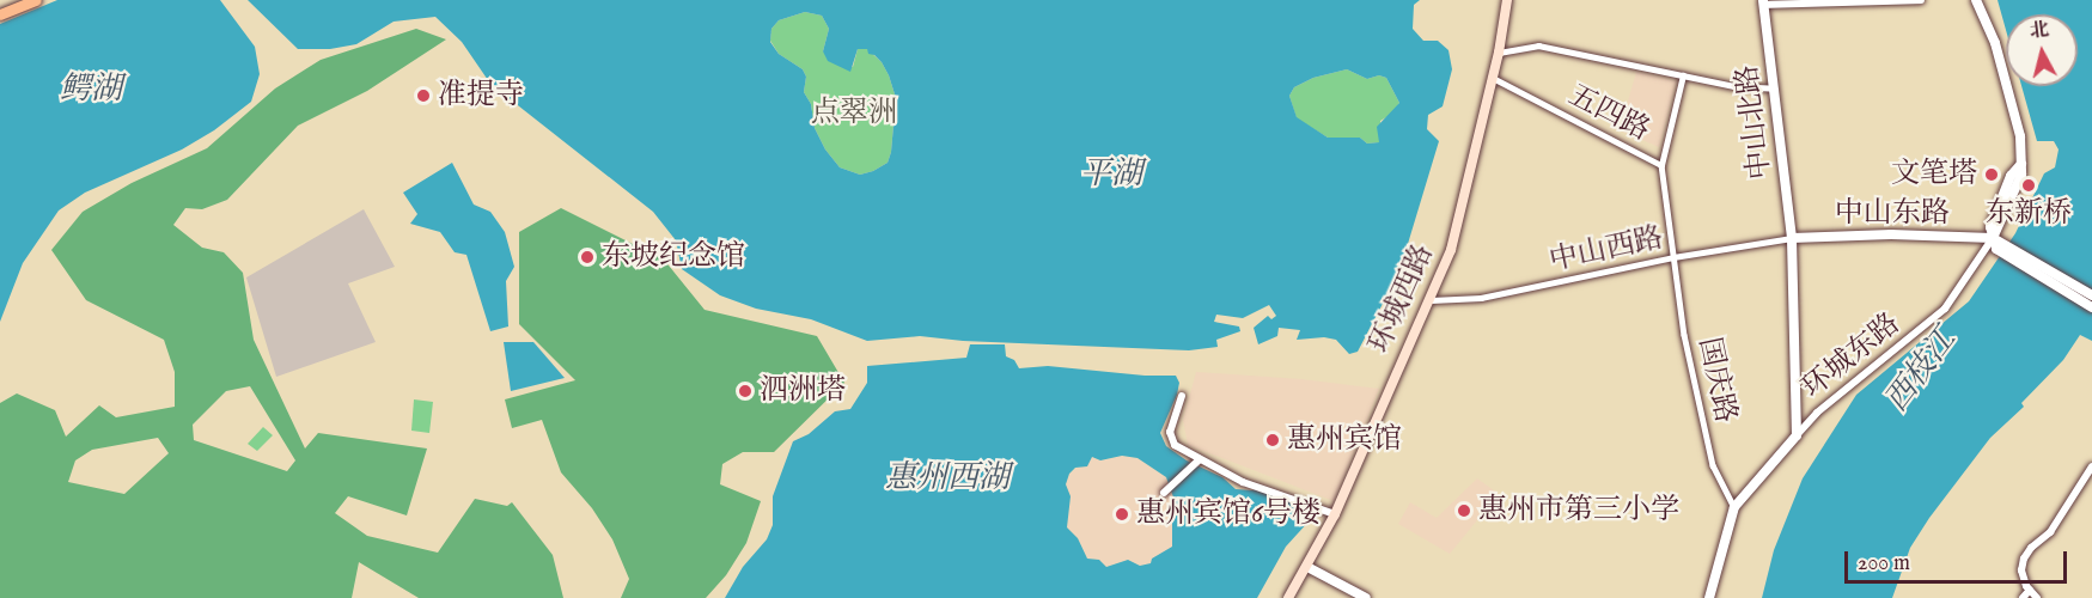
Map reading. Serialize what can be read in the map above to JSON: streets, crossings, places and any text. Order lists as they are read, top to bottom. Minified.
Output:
{"streets":{"main road":["环城西路"],"street":["五四路","中山北路","中山东路","中山西路","环城东路","国庆路"]},"crossings":[["五四路","中山西路"],["五四路","环城西路"],["五四路","国庆路"],["中山北路","中山东路"],["中山北路","中山西路"],["中山北路","环城东路"],["中山东路","中山西路"],["中山东路","环城东路"],["中山西路","环城西路"],["中山西路","国庆路"],["环城东路","国庆路"]],"water":["鳄湖","平湖","西枝江","惠州西湖"],"parks":["点翠洲"],"places":["准提寺","文笔塔","东新桥","东坡纪念馆","泗洲塔","惠州宾馆","惠州市第三小学","惠州宾馆6号楼"],"scale_bar":"200 m","north":"top"}
